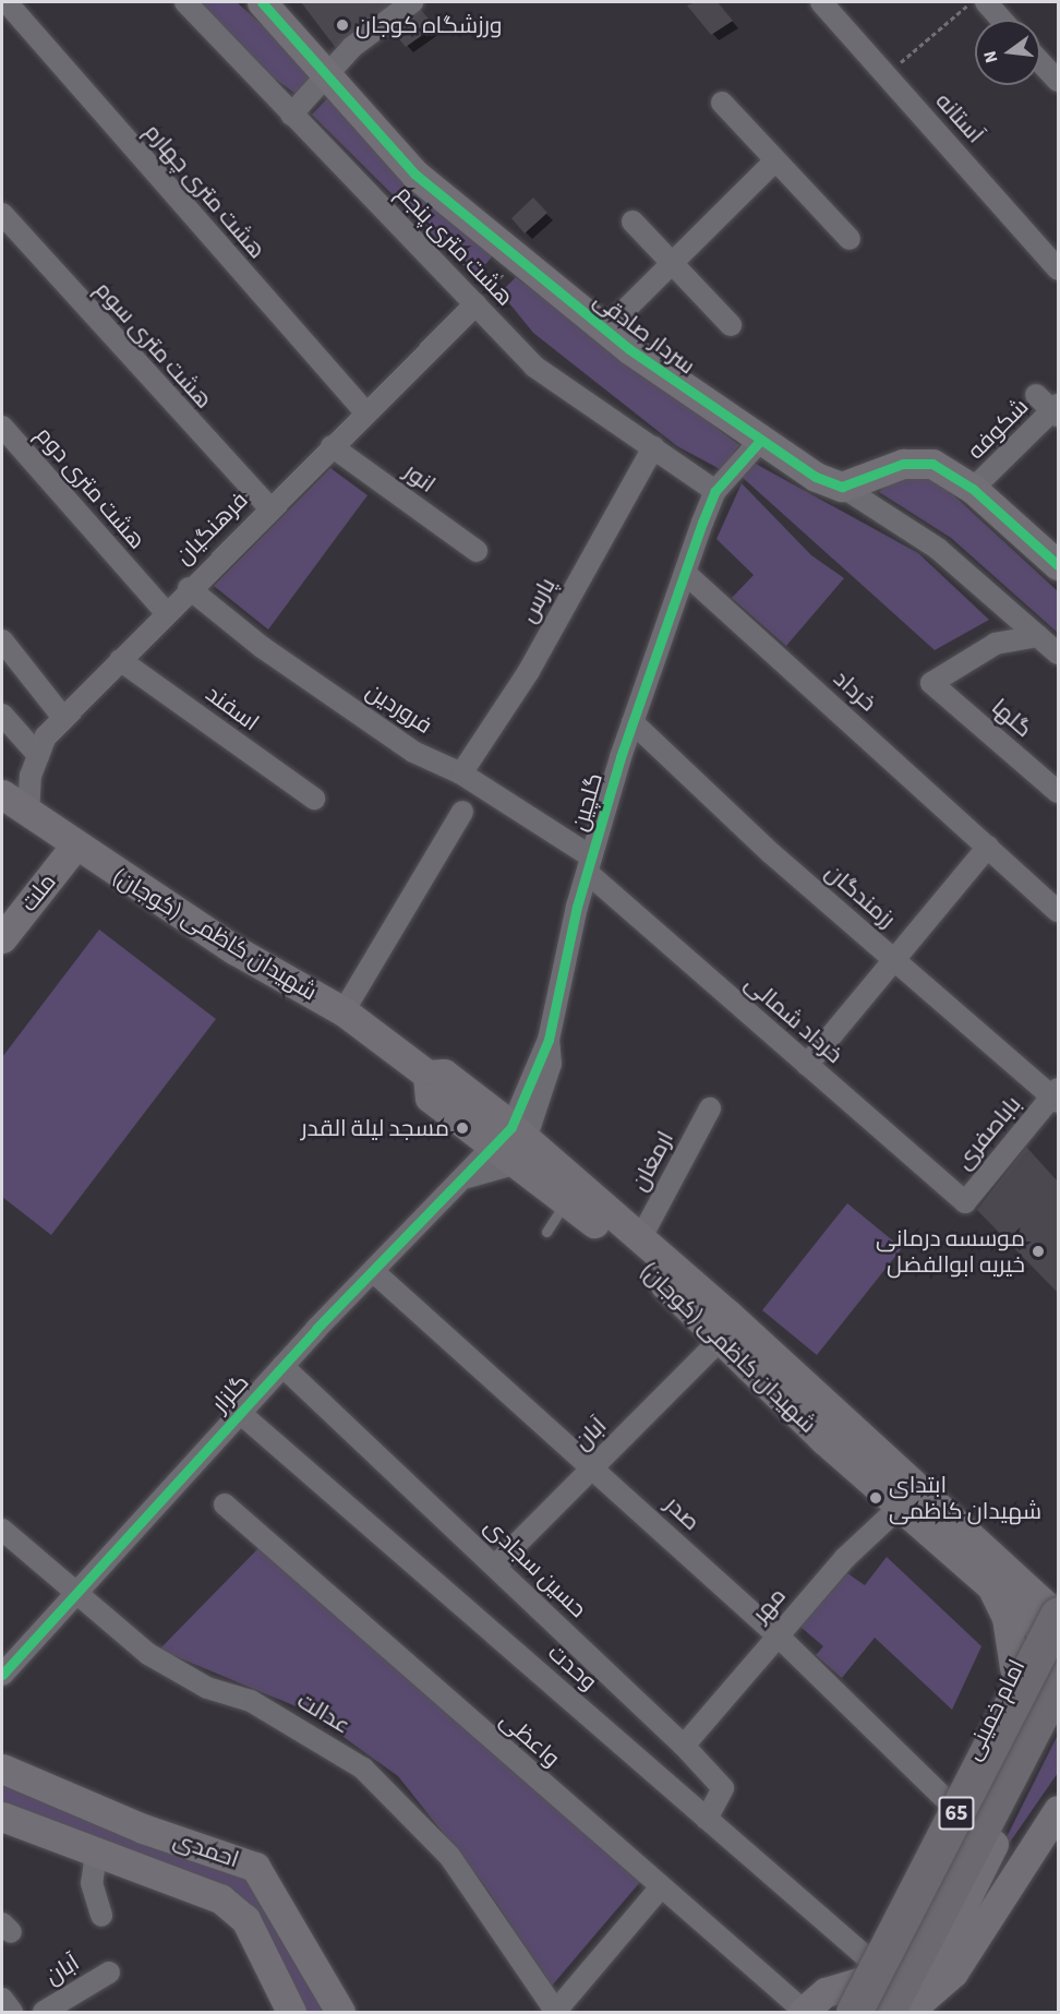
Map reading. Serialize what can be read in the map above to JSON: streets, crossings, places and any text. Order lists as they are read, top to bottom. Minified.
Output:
{"streets":{"highway":["65"],"main road":["سردار صادقی","ملت","شهیدان کاظمی (کوجان)","امام خمینی","احمدی"],"street":["آستانه","هشت متری چهارم","هشت متری پنجم","هشت متری سوم","شکوفه","انور","هشت متری دوم","فرهنگیان","پارس","خرداد","اسفند","فروردین","گلها","گلچین","رزمندگان","خرداد شمالی","باباصفری","ارمغان","گلزار","آبان","صدر","حسین سجادی","مهر","وحدت","عدالت","واعظی"]},"crossings":[["هشت متری چهارم","فرهنگیان"],["هشت متری پنجم","فرهنگیان"],["هشت متری پنجم","پارس"],["هشت متری پنجم","گلچین"],["هشت متری سوم","فرهنگیان"],["انور","فرهنگیان"],["هشت متری دوم","فرهنگیان"],["فرهنگیان","اسفند"],["فرهنگیان","فروردین"],["فرهنگیان","شهیدان کاظمی (کوجان)"],["پارس","فروردین"],["خرداد","گلچین"],["فروردین","گلچین"],["فروردین","خرداد شمالی"],["گلچین","رزمندگان"],["گلچین","شهیدان کاظمی (کوجان)"],["گلچین","خرداد شمالی"],["گلچین","گلزار"],["ملت","شهیدان کاظمی (کوجان)"],["رزمندگان","باباصفری"],["شهیدان کاظمی (کوجان)","ارمغان"],["شهیدان کاظمی (کوجان)","گلزار"],["شهیدان کاظمی (کوجان)","آبان"],["شهیدان کاظمی (کوجان)","مهر"],["شهیدان کاظمی (کوجان)","امام خمینی"],["شهیدان کاظمی (کوجان)","65"],["خرداد شمالی","باباصفری"],["گلزار","صدر"],["گلزار","حسین سجادی"],["گلزار","وحدت"],["گلزار","عدالت"],["آبان","صدر"],["آبان","حسین سجادی"],["صدر","مهر"],["صدر","امام خمینی"],["حسین سجادی","مهر"],["حسین سجادی","وحدت"],["وحدت","امام خمینی"],["وحدت","65"],["امام خمینی","65"]],"places":["ورزشگاه کوجان","مسجد لیلة القدر","موسسه درمانی خیریه ابوالفضل","ابتدای شهیدان کاظمی"],"north":"left"}
